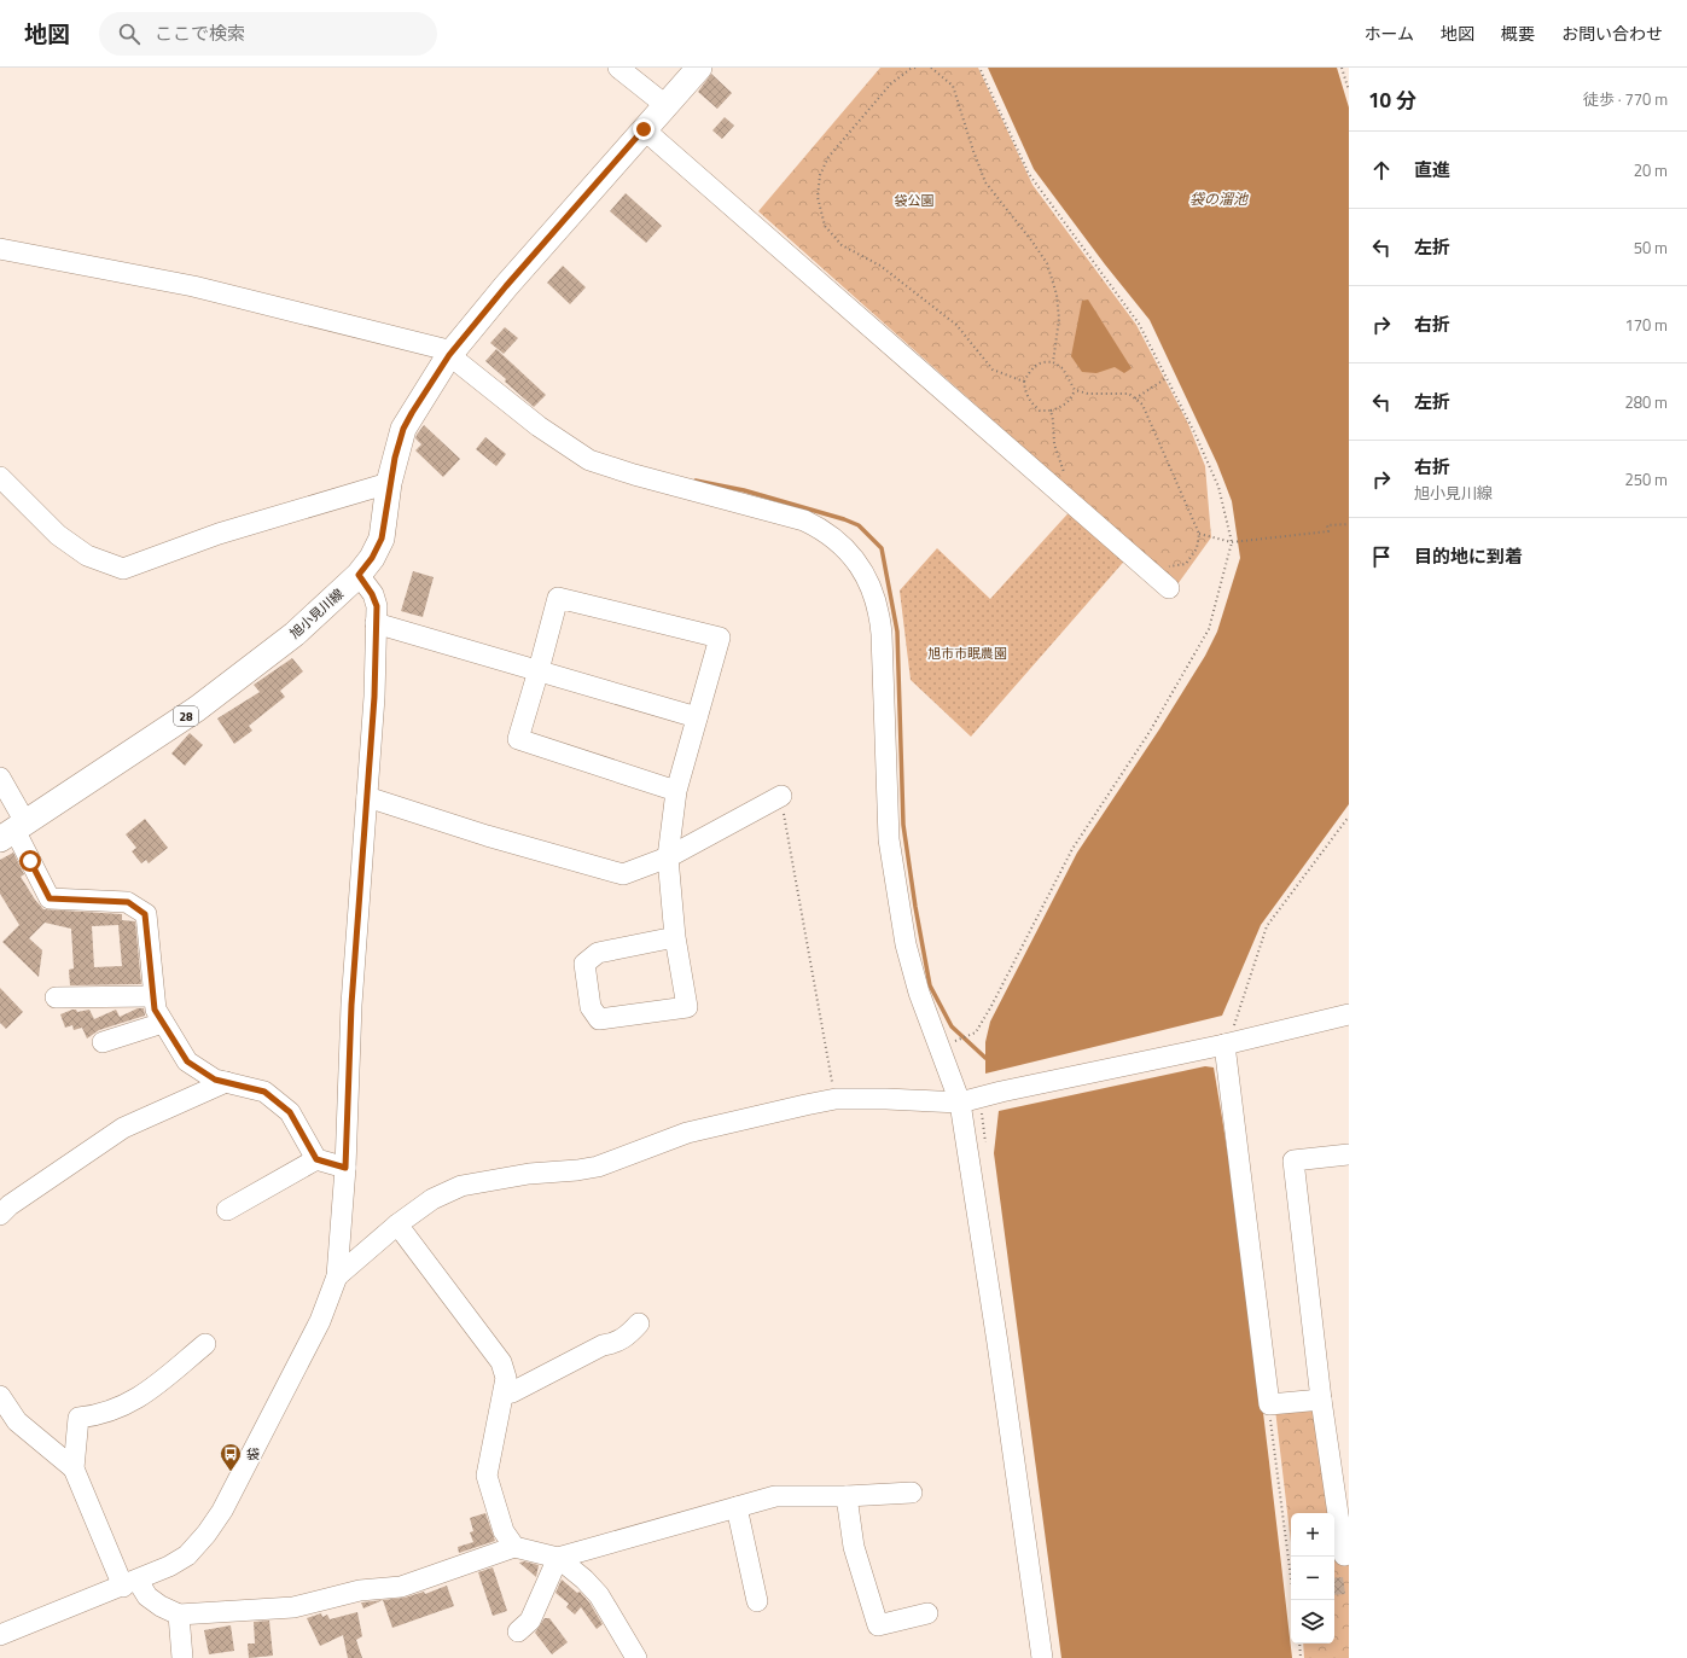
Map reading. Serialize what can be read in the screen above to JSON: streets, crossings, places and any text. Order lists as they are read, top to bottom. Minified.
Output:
{"streets":{"main road":["旭小見川線","28"]},"water":["袋の溜池"],"parks":["袋公園","旭市市眠農園"],"places":{"bus stop":["袋"]},"page":{"header":"地図","search":"ここで検索","nav":["ホーム","地図","概要","お問い合わせ"],"heading":["10 分","徒歩 · 770 m"],"list":[["直進","20 m"],["左折","50 m"],["右折","170 m"],["左折","280 m"],["右折","旭小見川線","250 m"],"目的地に到着"],"map_buttons":["+","−"]}}
